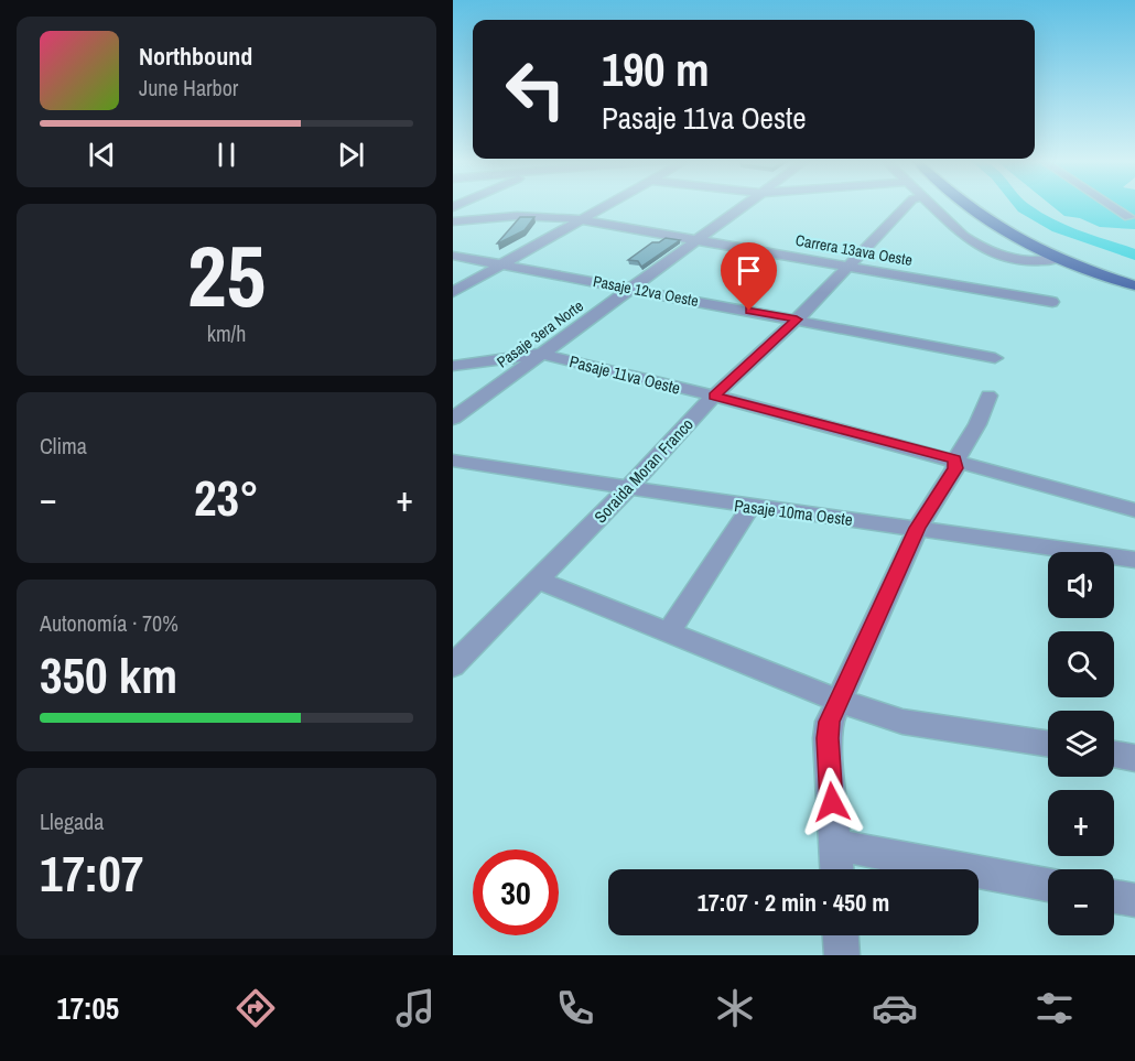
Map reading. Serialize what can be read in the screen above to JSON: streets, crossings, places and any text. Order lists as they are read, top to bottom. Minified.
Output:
{"streets":{"street":["Carrera 13ava Oeste","Pasaje 12va Oeste","Pasaje 3era Norte","Pasaje 11va Oeste","Soraida Moran Franco","Pasaje 10ma Oeste"]},"crossings":[["Carrera 13ava Oeste","Pasaje 3era Norte"],["Carrera 13ava Oeste","Soraida Moran Franco"],["Pasaje 12va Oeste","Pasaje 3era Norte"],["Pasaje 12va Oeste","Soraida Moran Franco"],["Pasaje 3era Norte","Pasaje 11va Oeste"],["Pasaje 11va Oeste","Soraida Moran Franco"],["Soraida Moran Franco","Pasaje 10ma Oeste"]],"page":{"turn":["190 m","Pasaje 11va Oeste"],"song":["Northbound","June Harbor"],"tile":[["25","km/h"],"Clima",["Autonomía · 70%","350 km"],["Llegada","17:07"]],"heat":["−","23°","+"],"map_buttons":["+","−"],"limit":"30","trip":"17:07 · 2 min · 450 m","tabs":"17:05"}}
